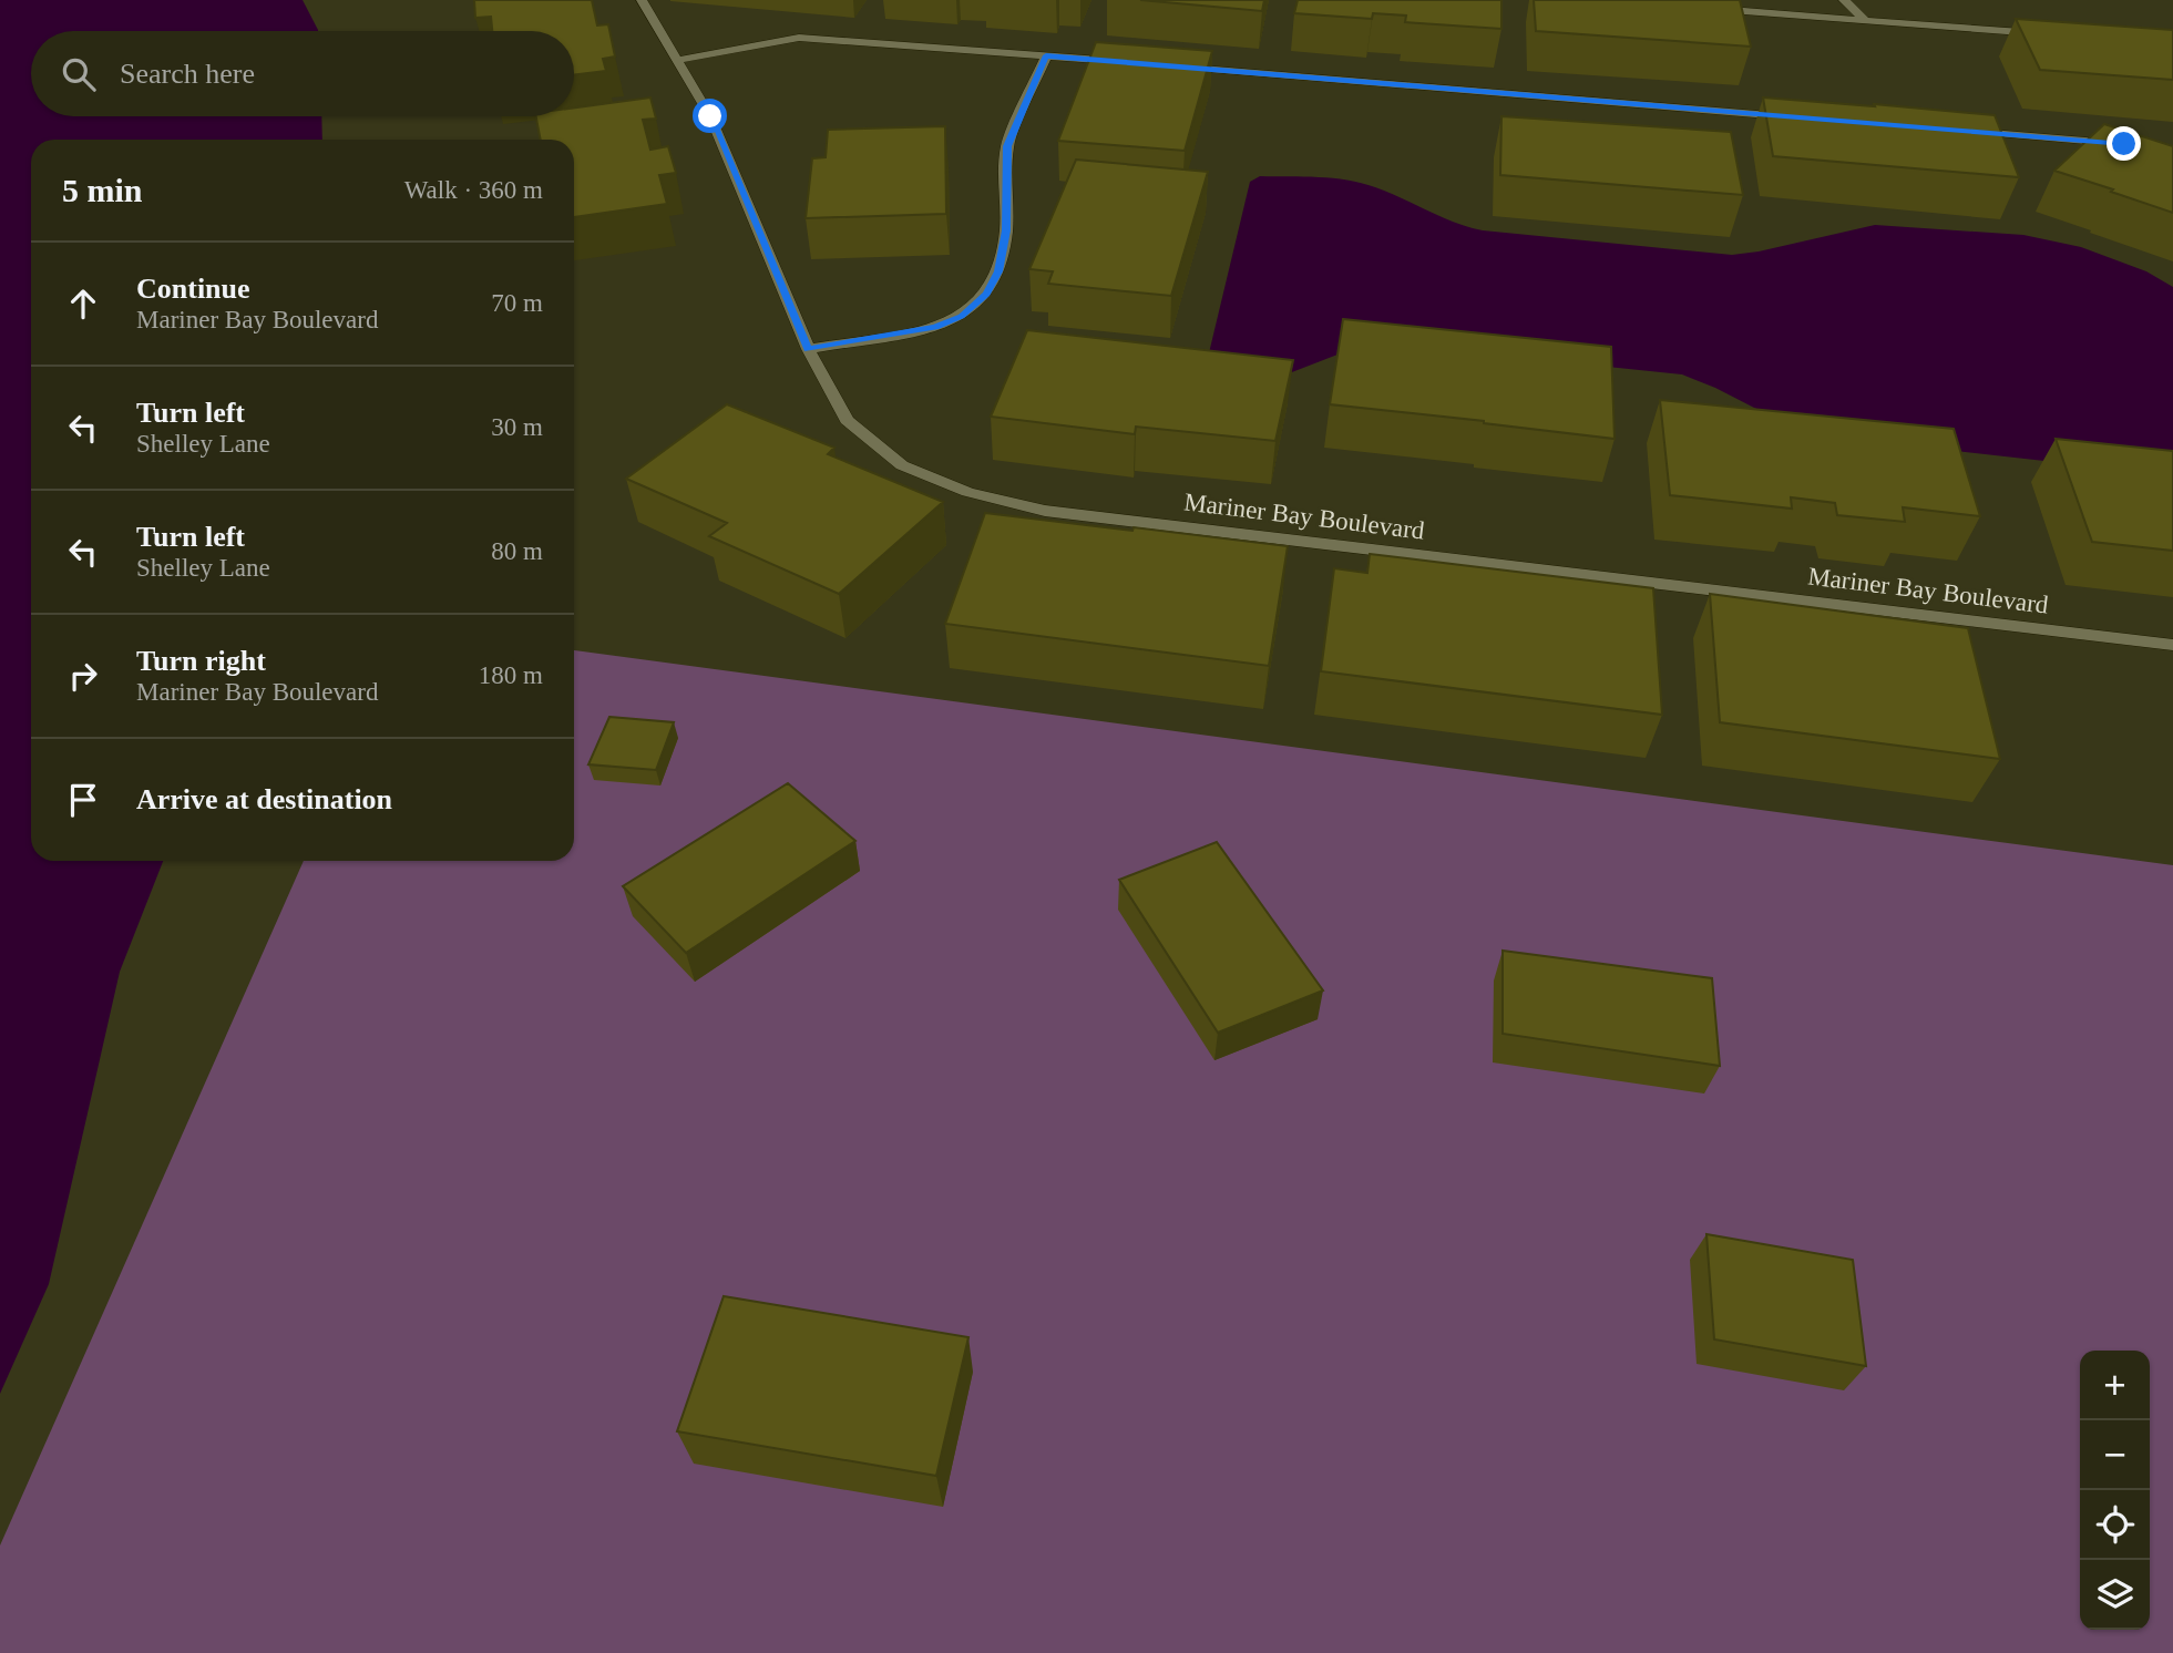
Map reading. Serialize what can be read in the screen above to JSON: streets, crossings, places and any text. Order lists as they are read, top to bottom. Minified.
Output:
{"streets":{"street":["Mariner Bay Boulevard"]},"page":{"search":"Search here","heading":["5 min","Walk · 360 m"],"list":[["Continue","Mariner Bay Boulevard","70 m"],["Turn left","Shelley Lane","30 m"],["Turn left","Shelley Lane","80 m"],["Turn right","Mariner Bay Boulevard","180 m"],"Arrive at destination"],"map_buttons":["+","−"]}}
